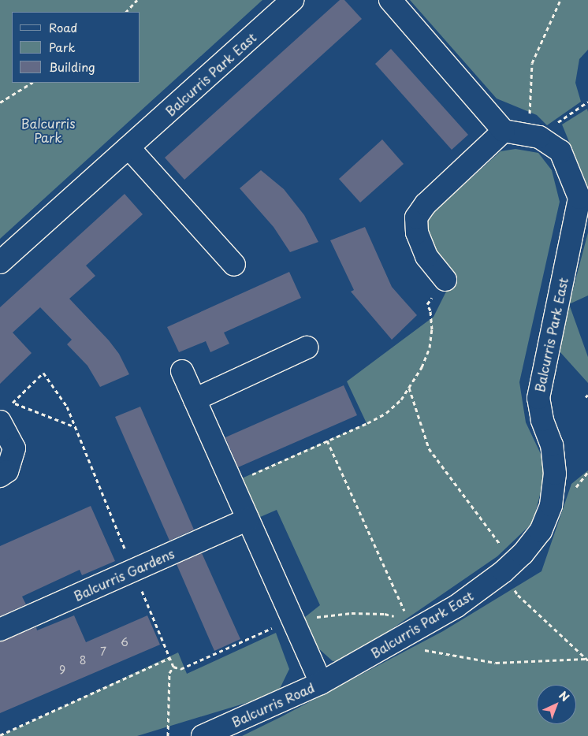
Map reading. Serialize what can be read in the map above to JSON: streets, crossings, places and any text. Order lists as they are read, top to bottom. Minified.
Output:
{"streets":{"street":["Balcurris Park East","Balcurris Gardens","Balcurris Road"]},"crossings":[["Balcurris Park East","Balcurris Road"]],"parks":["Balcurris Park"],"house_numbers":["6","7","8","9"],"legend":["Road","Park","Building"],"north":"top right"}
